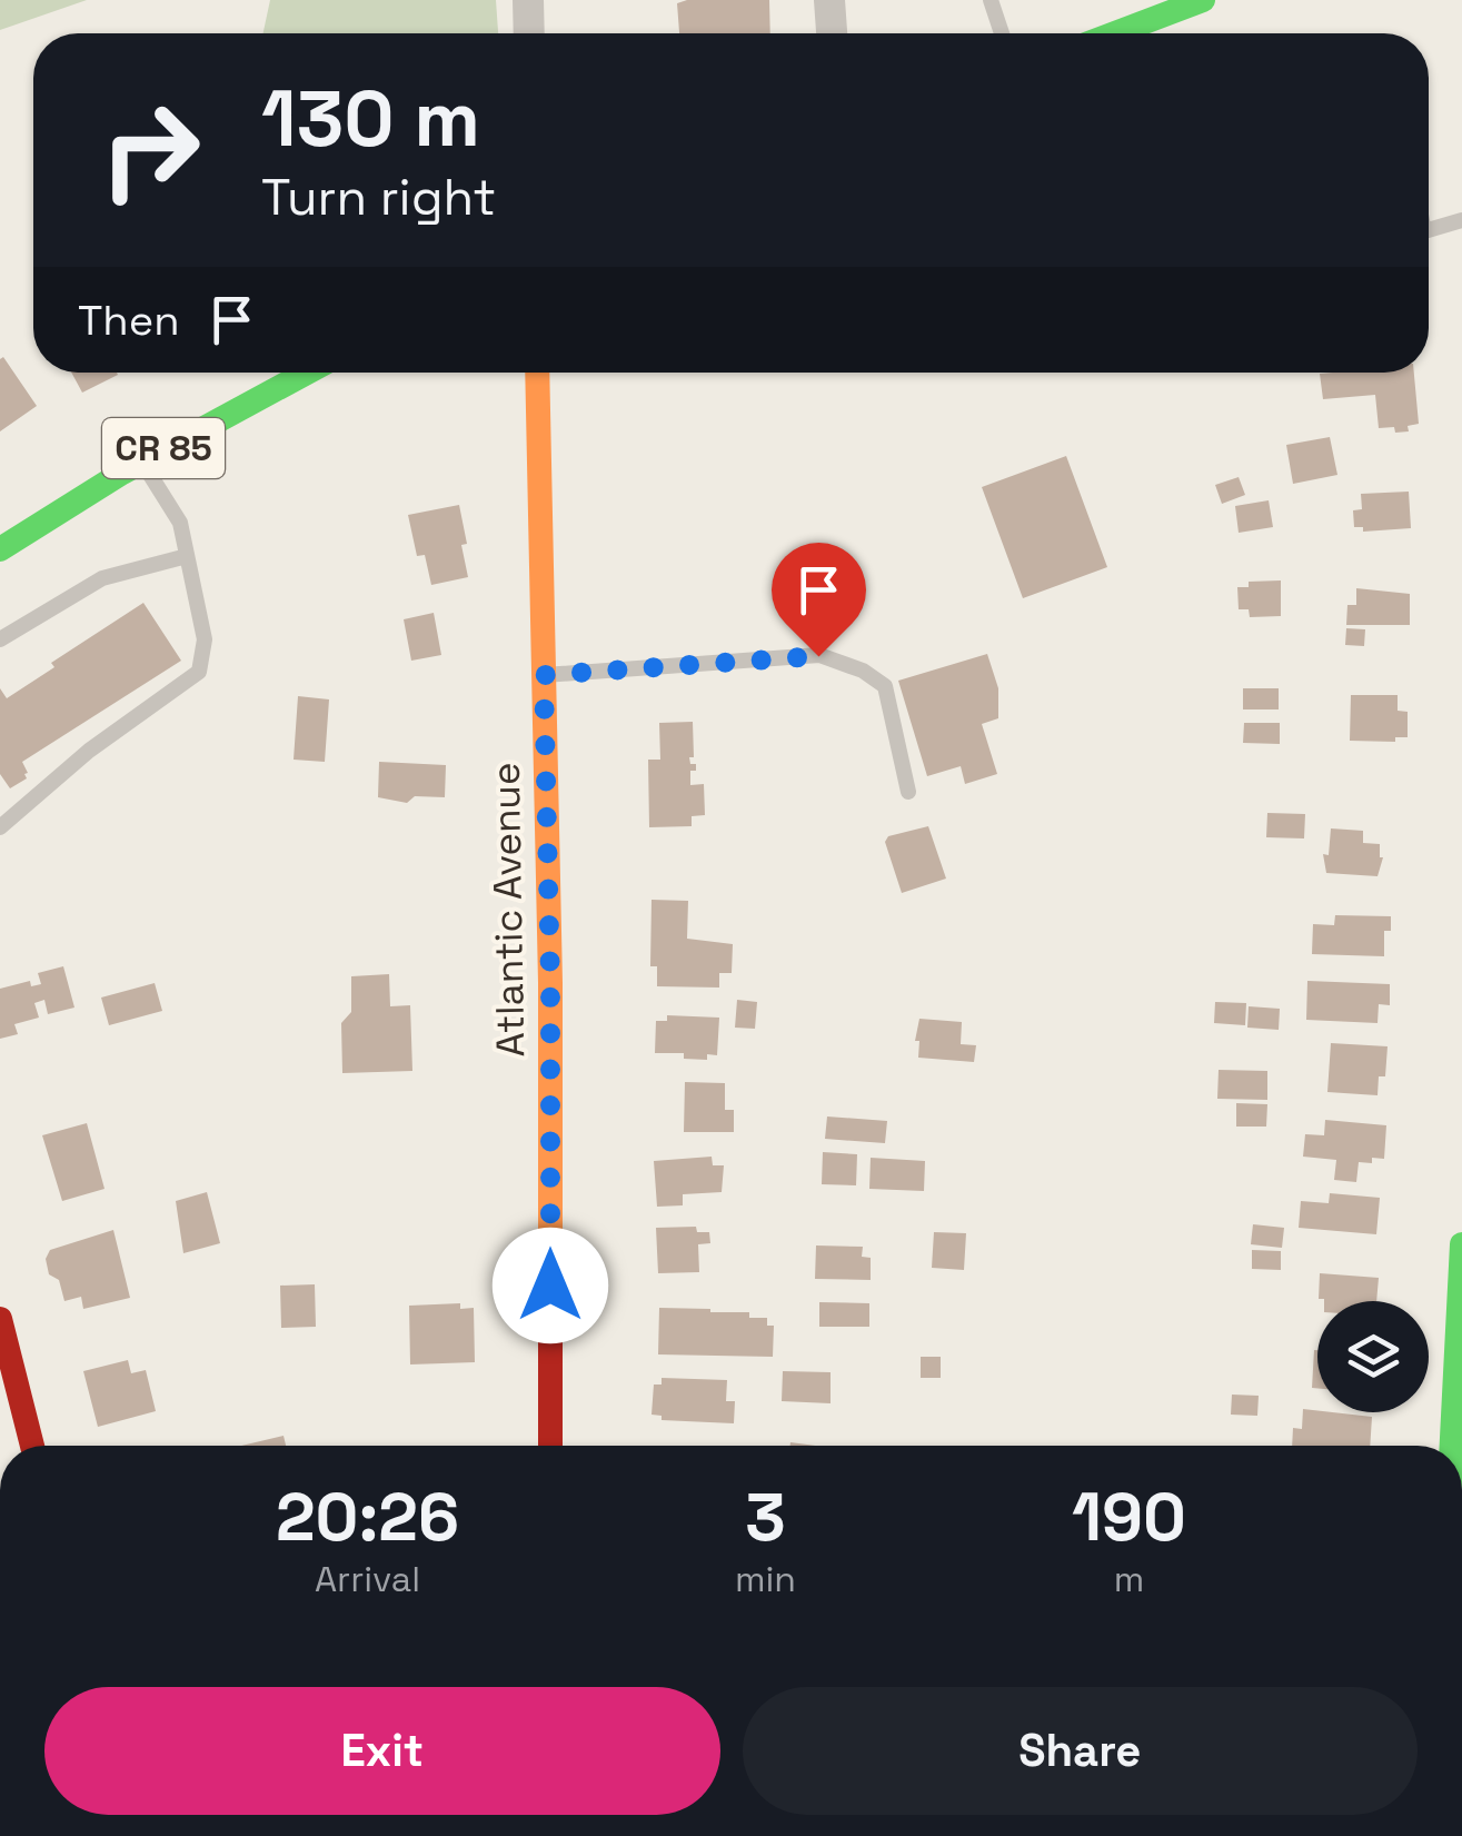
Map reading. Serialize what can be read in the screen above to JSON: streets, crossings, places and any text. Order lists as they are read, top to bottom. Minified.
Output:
{"streets":{"street":["CR 85","Atlantic Avenue"]},"page":{"turn":["130 m","Turn right"],"then":"Then","eta":["20:26","Arrival","3","min","190","m"],"buttons":["Exit","Share"]}}
